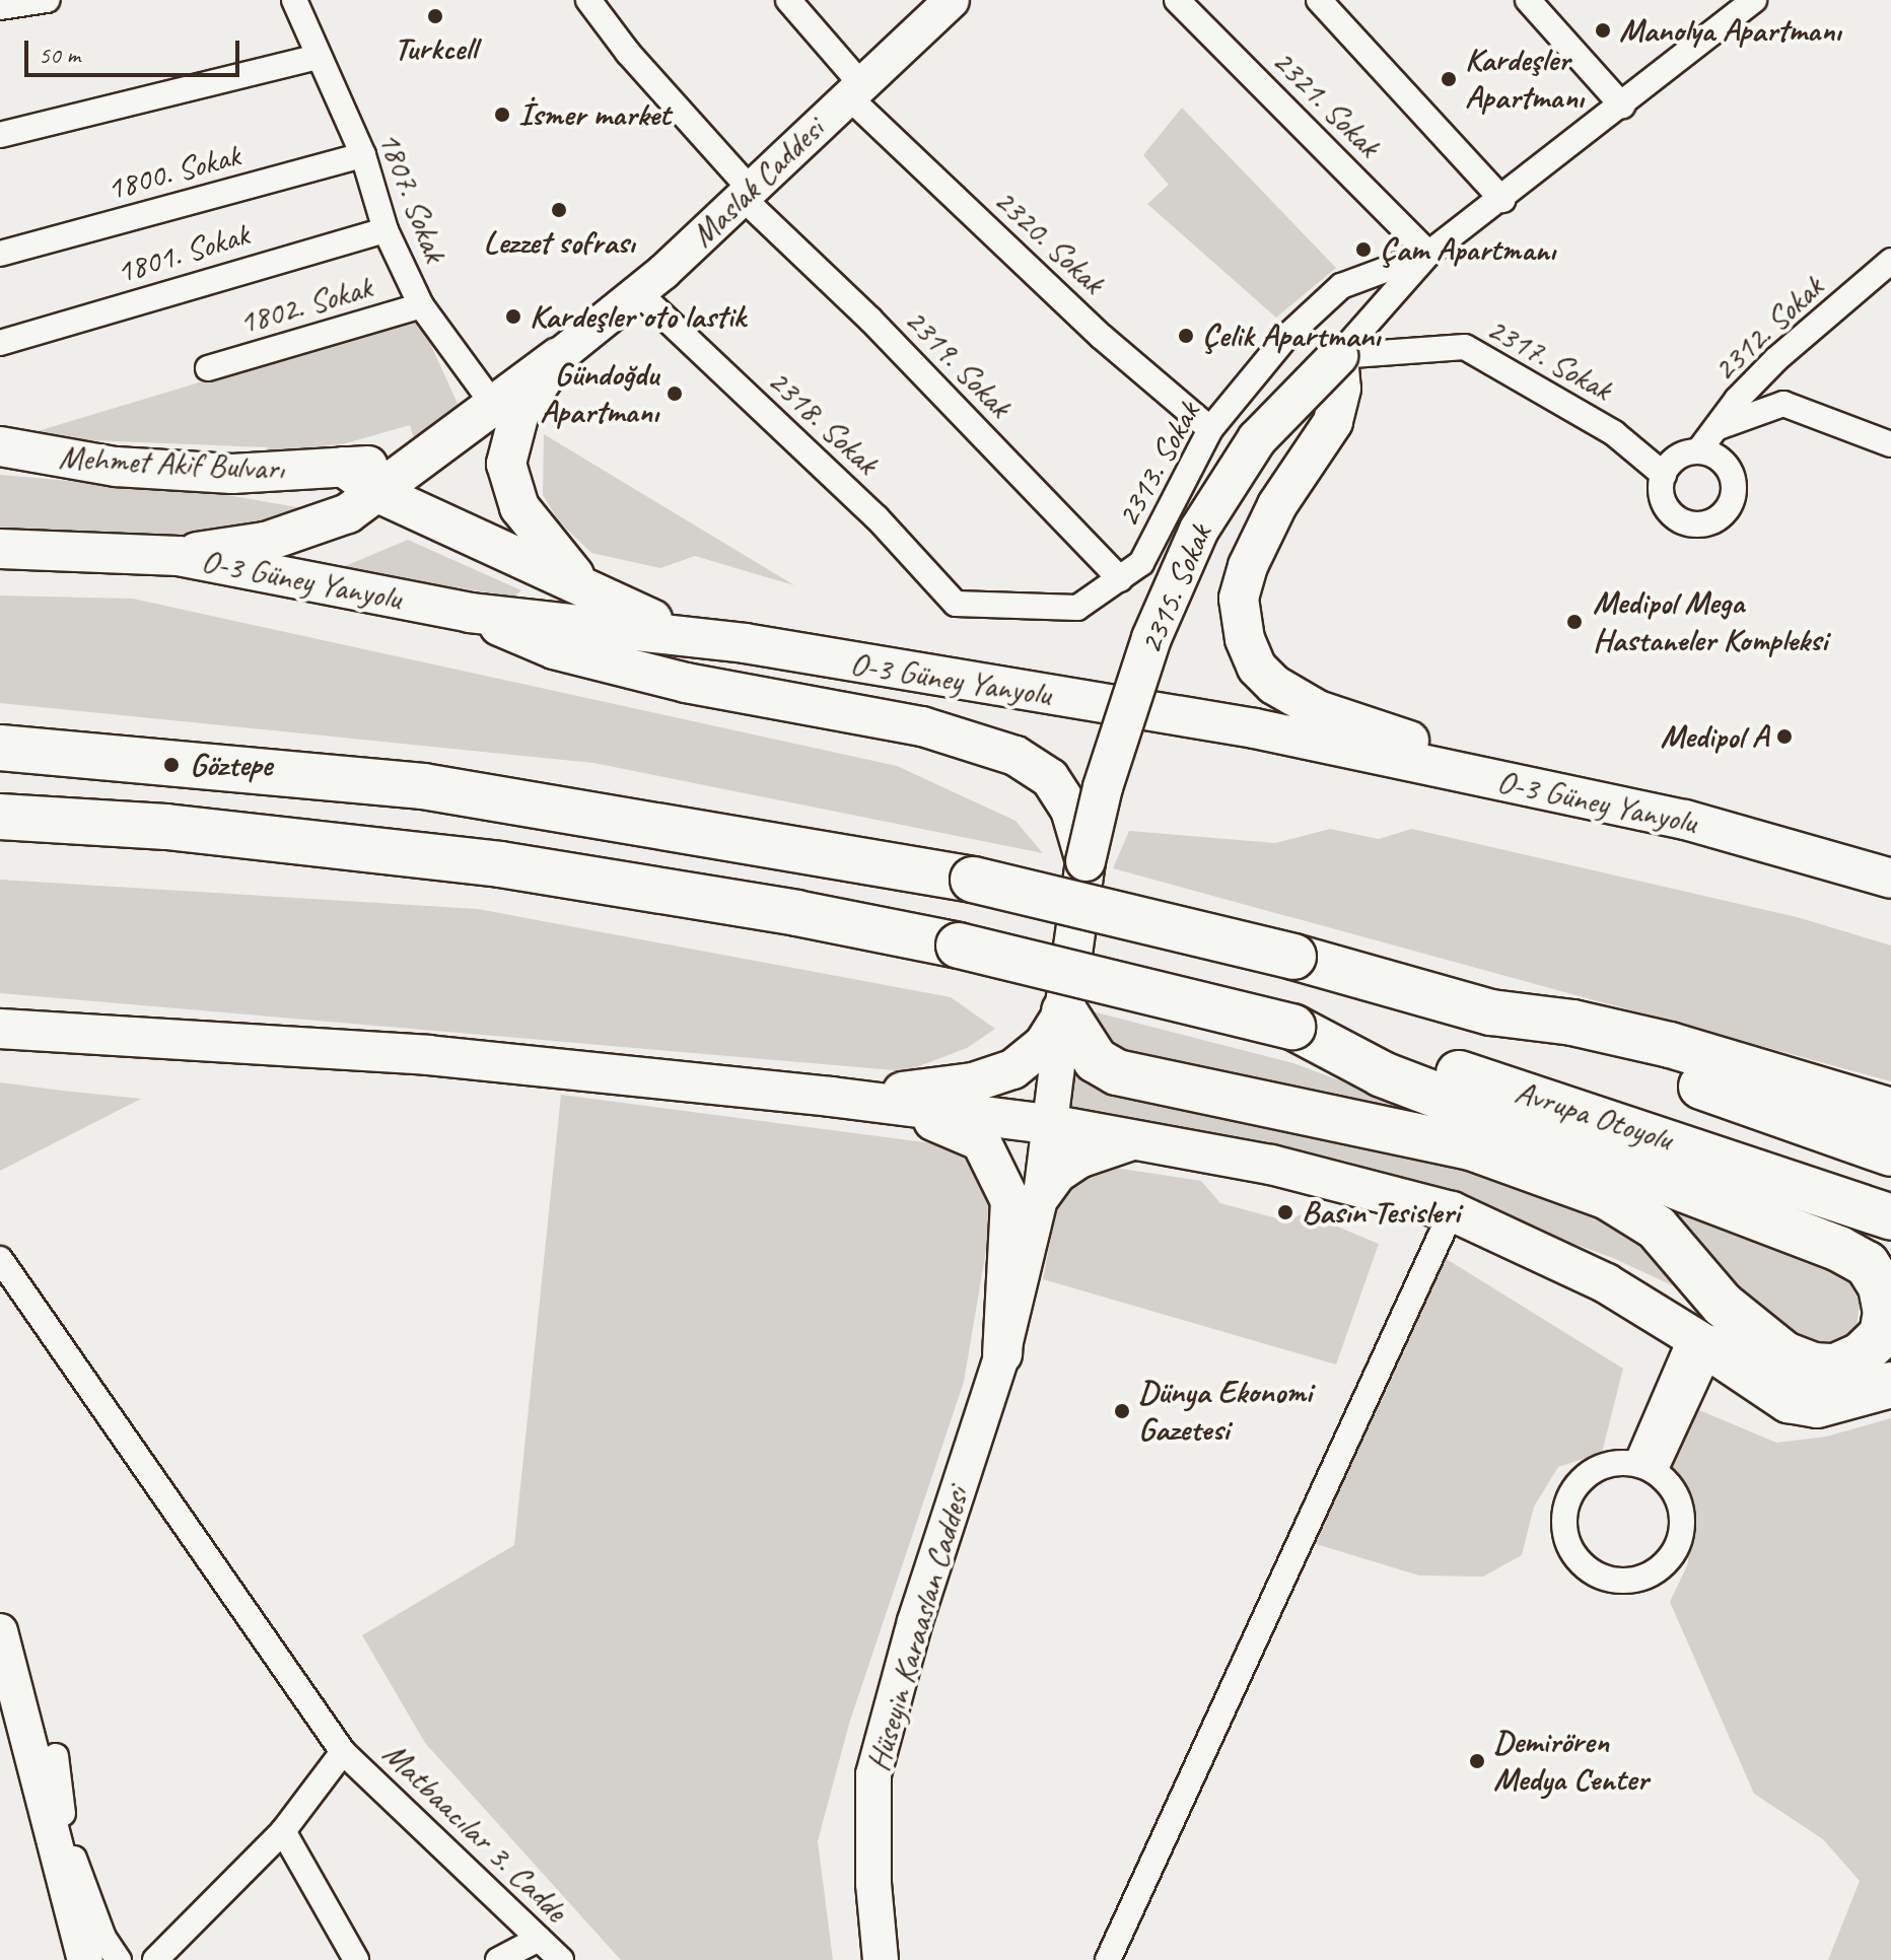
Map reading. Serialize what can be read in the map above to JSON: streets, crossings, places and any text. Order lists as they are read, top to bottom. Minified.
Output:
{"streets":{"highway":["Avrupa Otoyolu"],"main road":["Maslak Caddesi","Mehmet Akif Bulvarı","O-3 Güney Yanyolu","2315. Sokak","Hüseyin Karaaslan Caddesi"],"street":["2321. Sokak","1800. Sokak","1807. Sokak","2320. Sokak","1801. Sokak","1802. Sokak","2312. Sokak","2317. Sokak","2319. Sokak","2318. Sokak","2313. Sokak","Matbaacılar 3. Cadde"]},"crossings":[["2321. Sokak","2313. Sokak"],["1800. Sokak","1807. Sokak"],["Maslak Caddesi","2320. Sokak"],["Maslak Caddesi","2319. Sokak"],["Maslak Caddesi","2318. Sokak"],["1807. Sokak","1801. Sokak"],["1807. Sokak","1802. Sokak"],["2320. Sokak","2313. Sokak"],["2312. Sokak","2317. Sokak"],["2317. Sokak","2313. Sokak"],["2317. Sokak","2315. Sokak"],["2319. Sokak","2313. Sokak"],["2318. Sokak","2313. Sokak"],["2313. Sokak","2315. Sokak"],["2315. Sokak","Hüseyin Karaaslan Caddesi"]],"places":["Turkcell","Manolya Apartmanı","Kardeşler Apartmanı","İsmer market","Lezzet sofrası","Çam Apartmanı","Kardeşler oto lastik","Çelik Apartmanı","Gündoğdu Apartmanı","Medipol Mega Hastaneler Kompleksi","Medipol A","Göztepe","Basın Tesisleri","Dünya Ekonomi Gazetesi","Demirören Medya Center"],"scale_bar":"50 m"}
